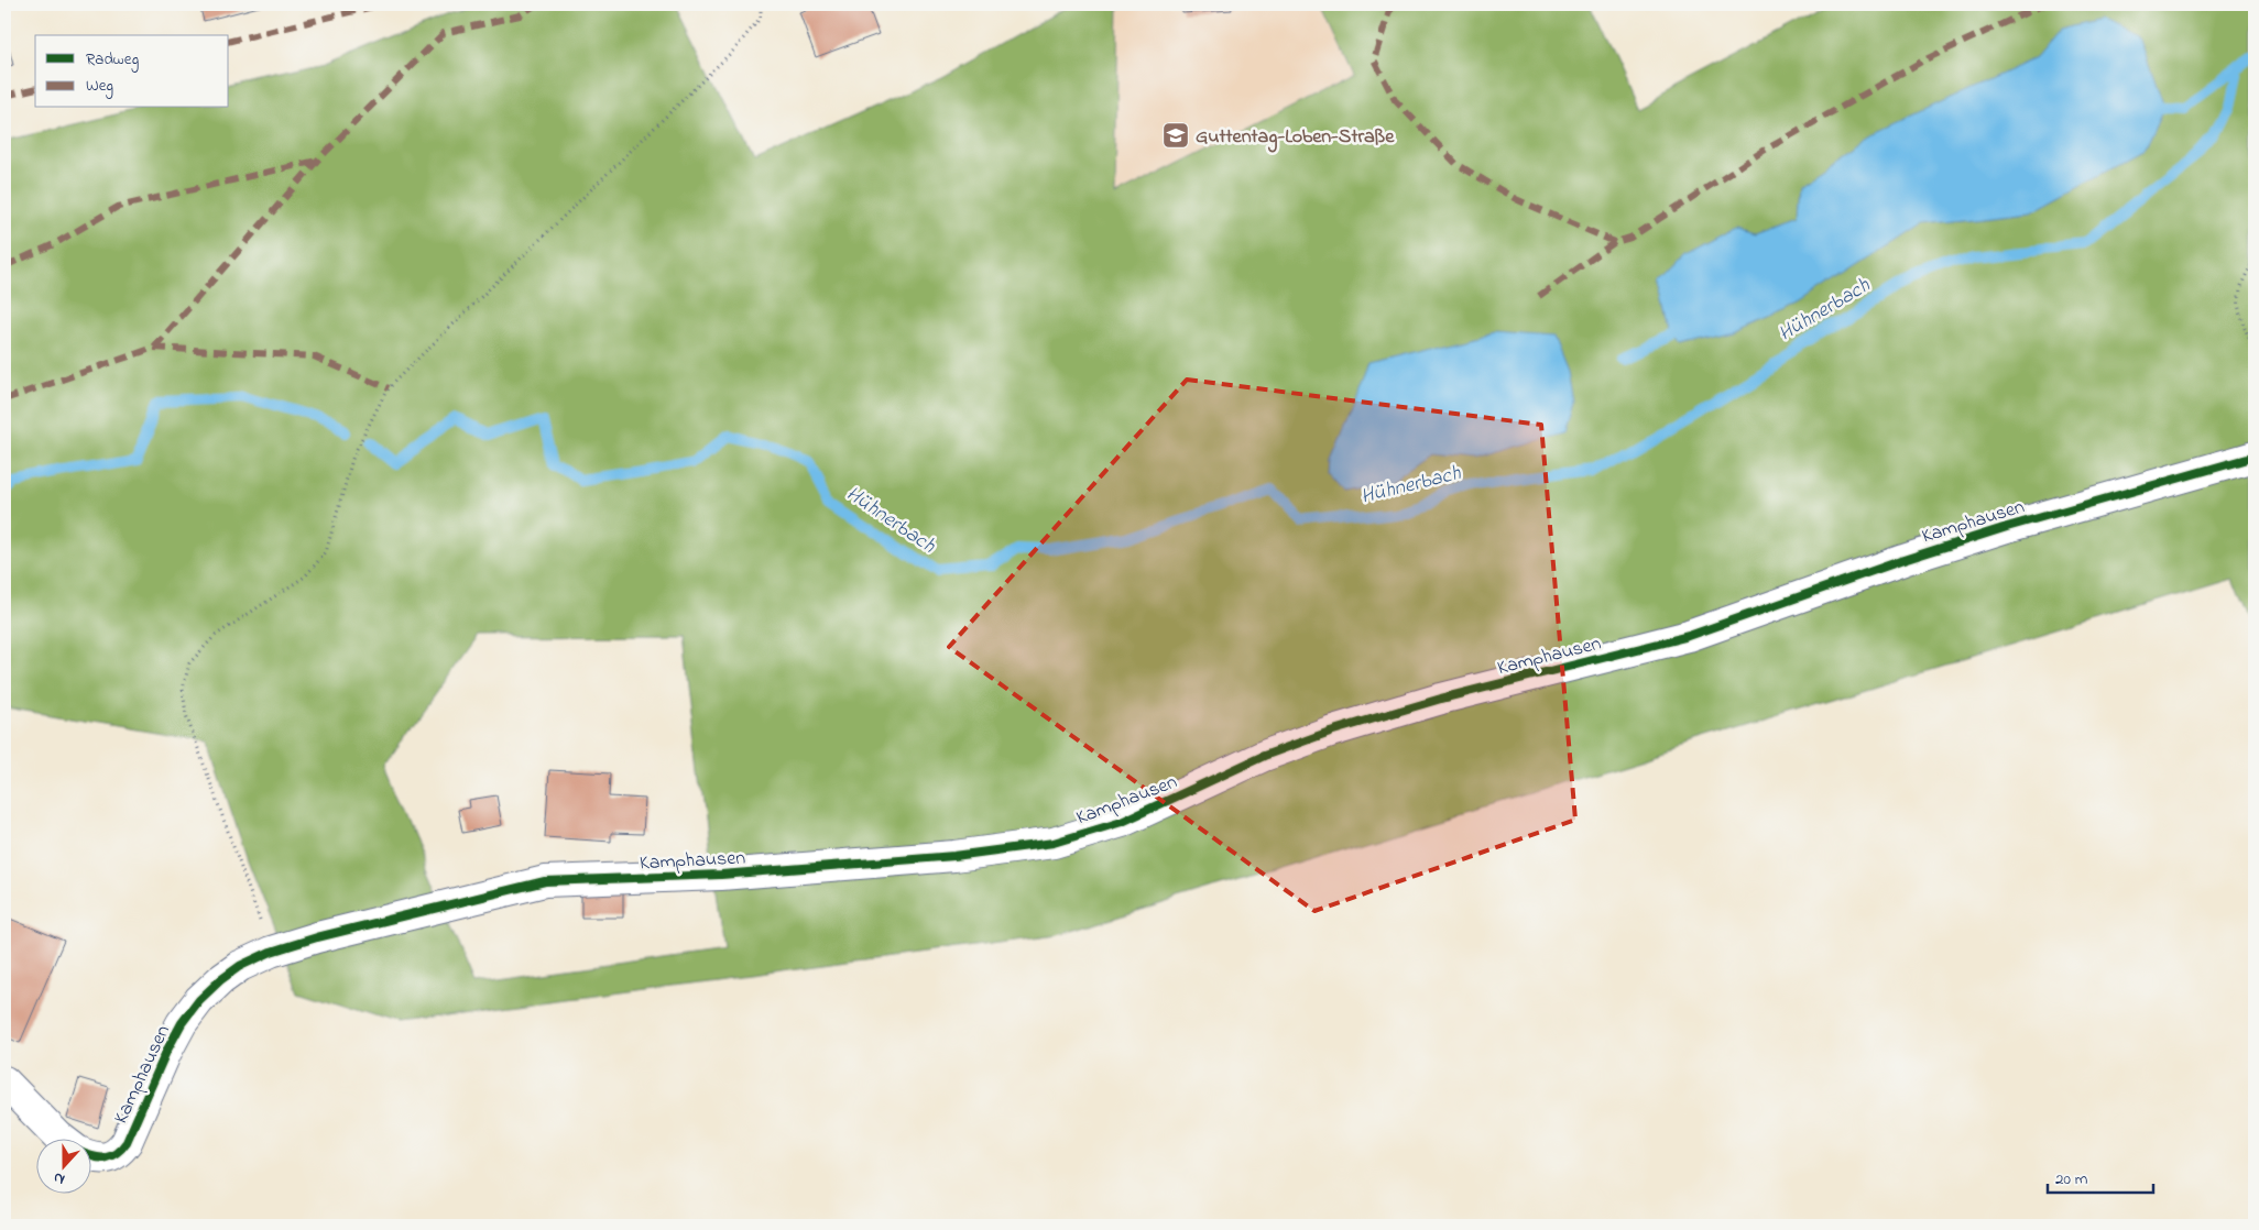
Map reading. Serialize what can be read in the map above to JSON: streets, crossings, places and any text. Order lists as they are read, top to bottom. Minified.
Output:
{"streets":{"street":["Kamphausen"]},"water":["Hühnerbach"],"places":{"school or university":["Guttentag-Loben-Straße"]},"legend":["Radweg","Weg"],"scale_bar":"20 m","north":"bottom"}
